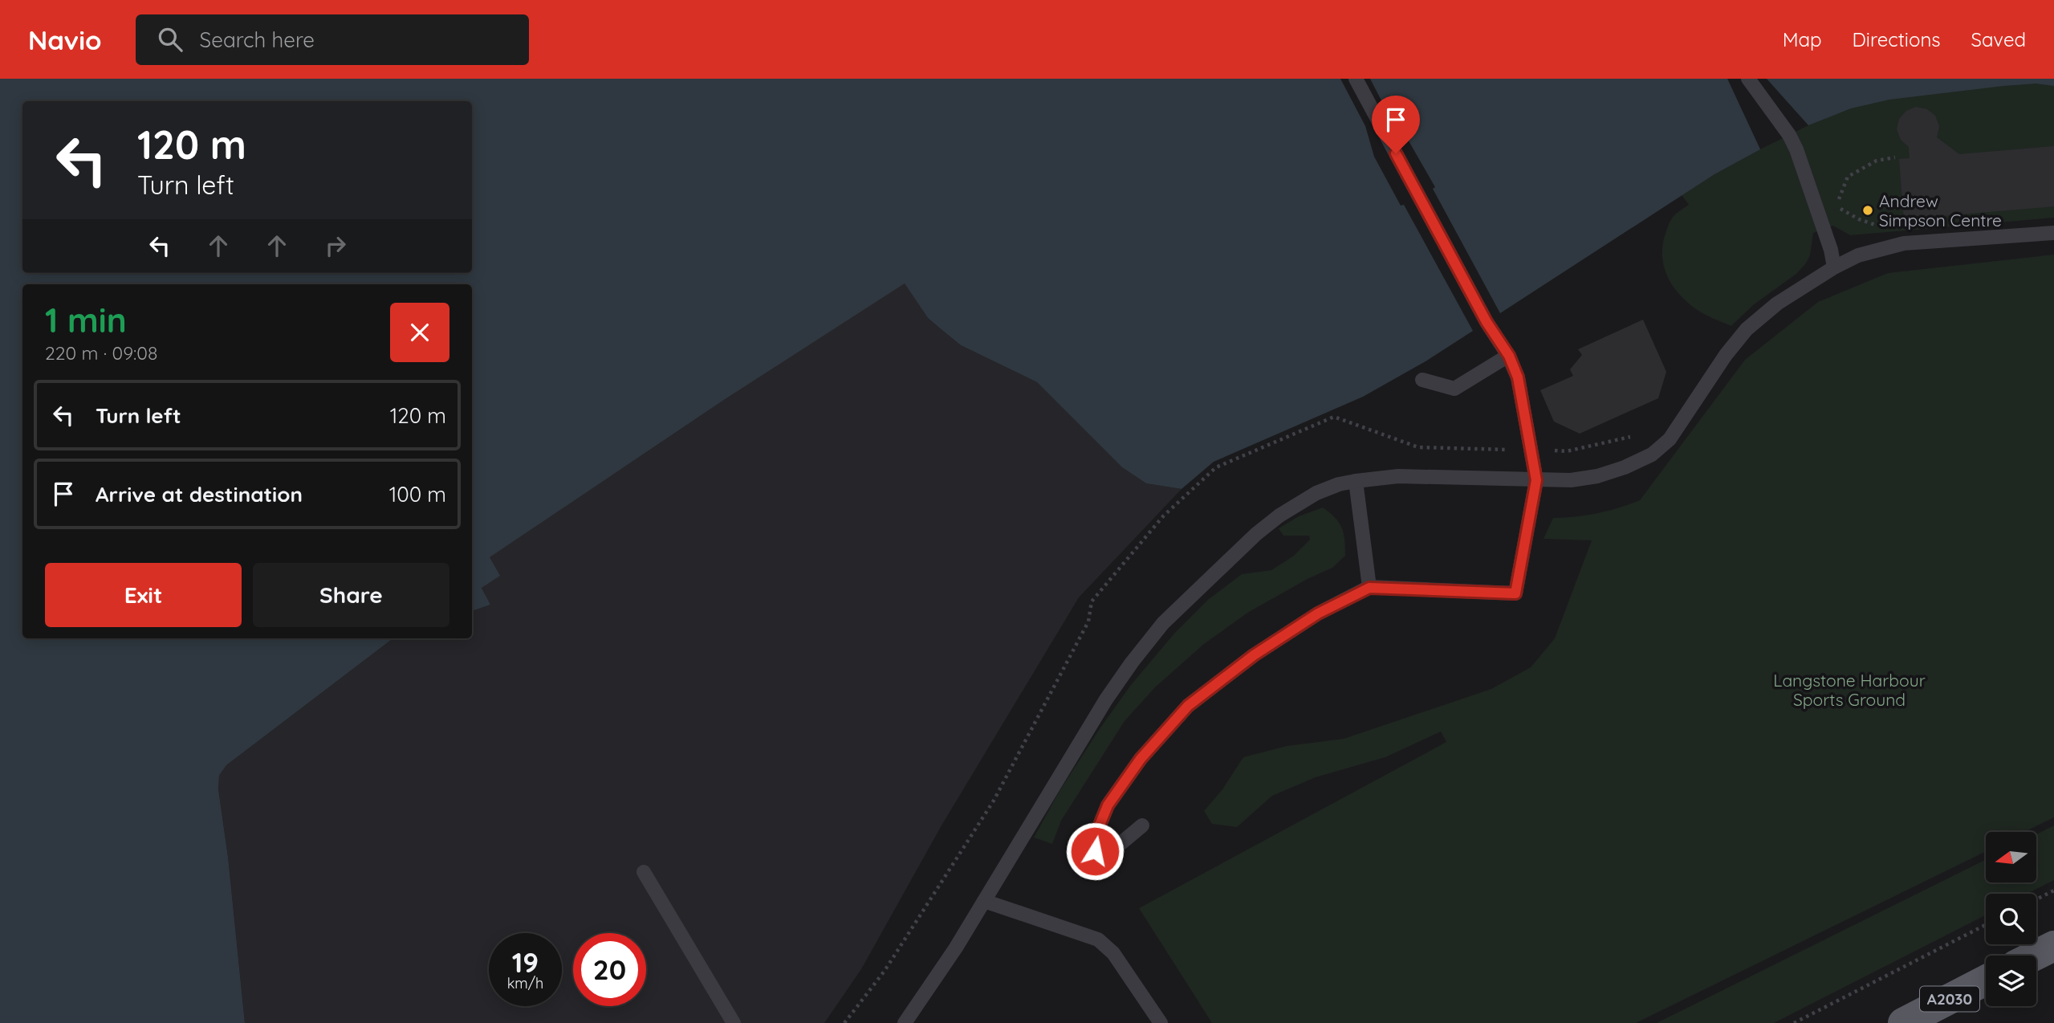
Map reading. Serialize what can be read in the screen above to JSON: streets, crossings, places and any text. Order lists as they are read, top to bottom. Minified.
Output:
{"streets":{"main road":["A2030"]},"parks":["Langstone Harbour Sports Ground"],"places":["Andrew Simpson Centre"],"north":"left","page":{"header":"Navio","search":"Search here","nav":["Map","Directions","Saved"],"turn":["120 m","Turn left"],"heading":["1 min","220 m · 09:08"],"list":[{"name":"Turn left","value":"120 m"},{"name":"Arrive at destination","value":"100 m"}],"buttons":["Exit","Share"],"speed":"19 km/h","limit":"20"}}
